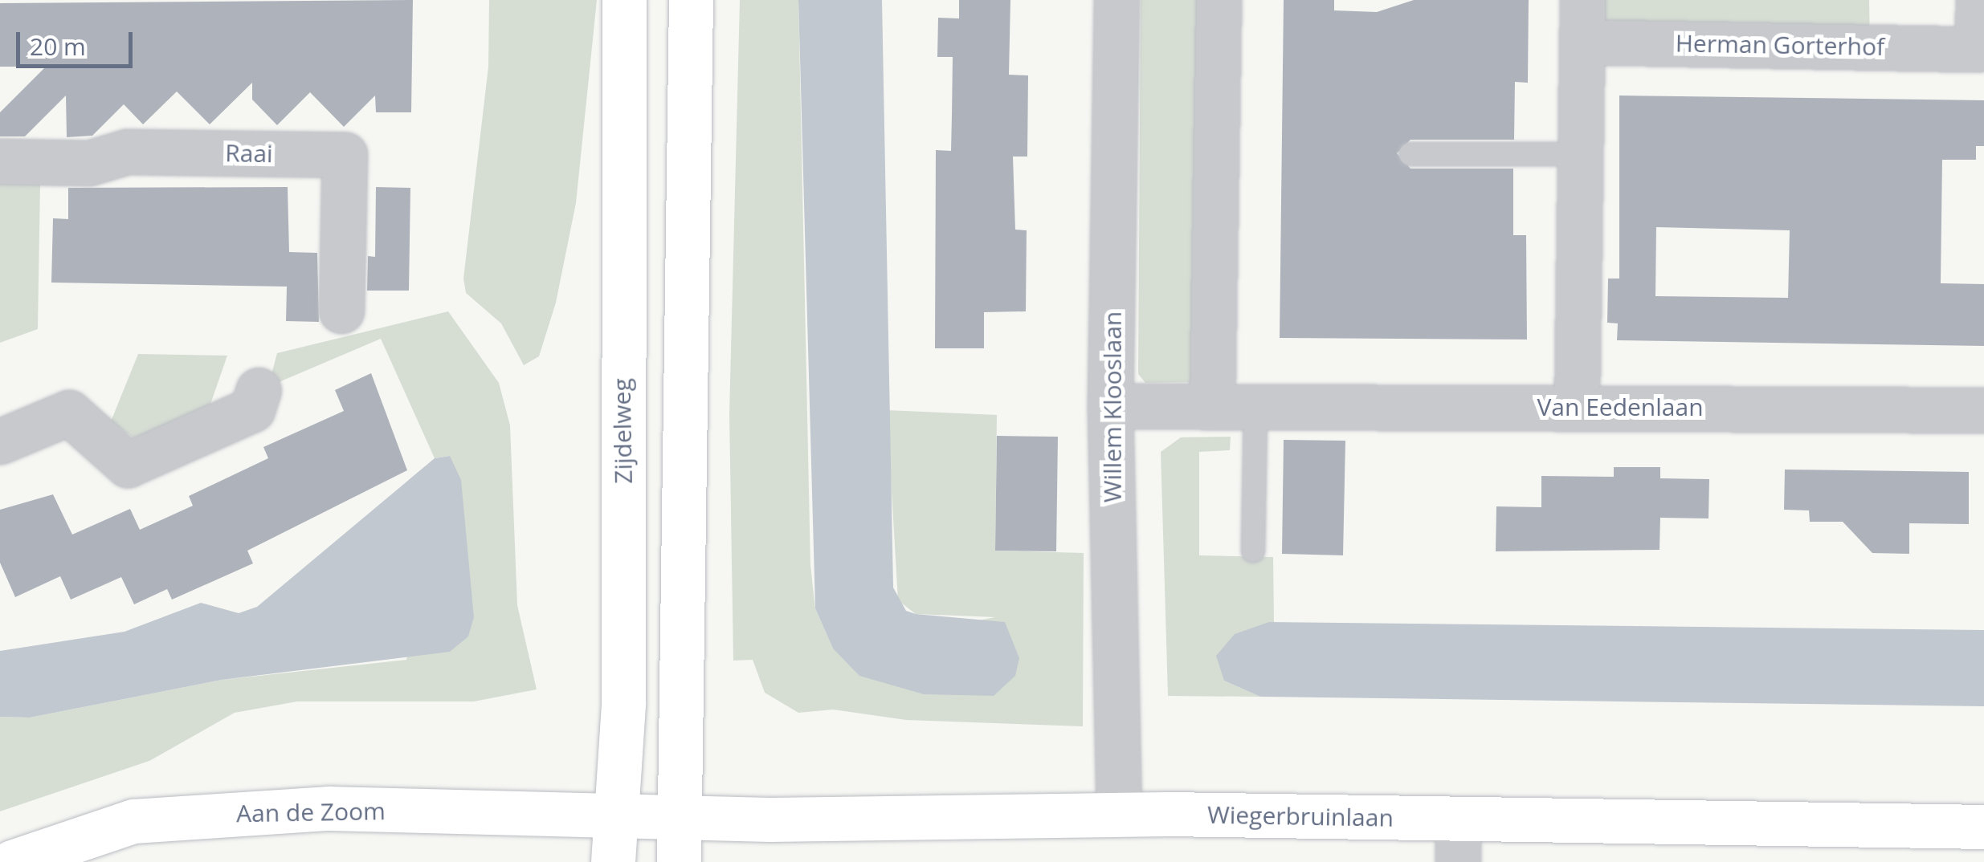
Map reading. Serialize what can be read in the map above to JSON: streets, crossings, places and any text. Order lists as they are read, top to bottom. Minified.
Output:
{"streets":{"street":["Herman Gorterhof","Raai","Willem Klooslaan","Van Eedenlaan","Zijdelweg","Aan de Zoom","Wiegerbruinlaan"]},"crossings":[["Herman Gorterhof","Van Eedenlaan"],["Willem Klooslaan","Van Eedenlaan"],["Willem Klooslaan","Wiegerbruinlaan"],["Zijdelweg","Aan de Zoom"],["Zijdelweg","Wiegerbruinlaan"],["Aan de Zoom","Wiegerbruinlaan"]],"scale_bar":"20 m"}
